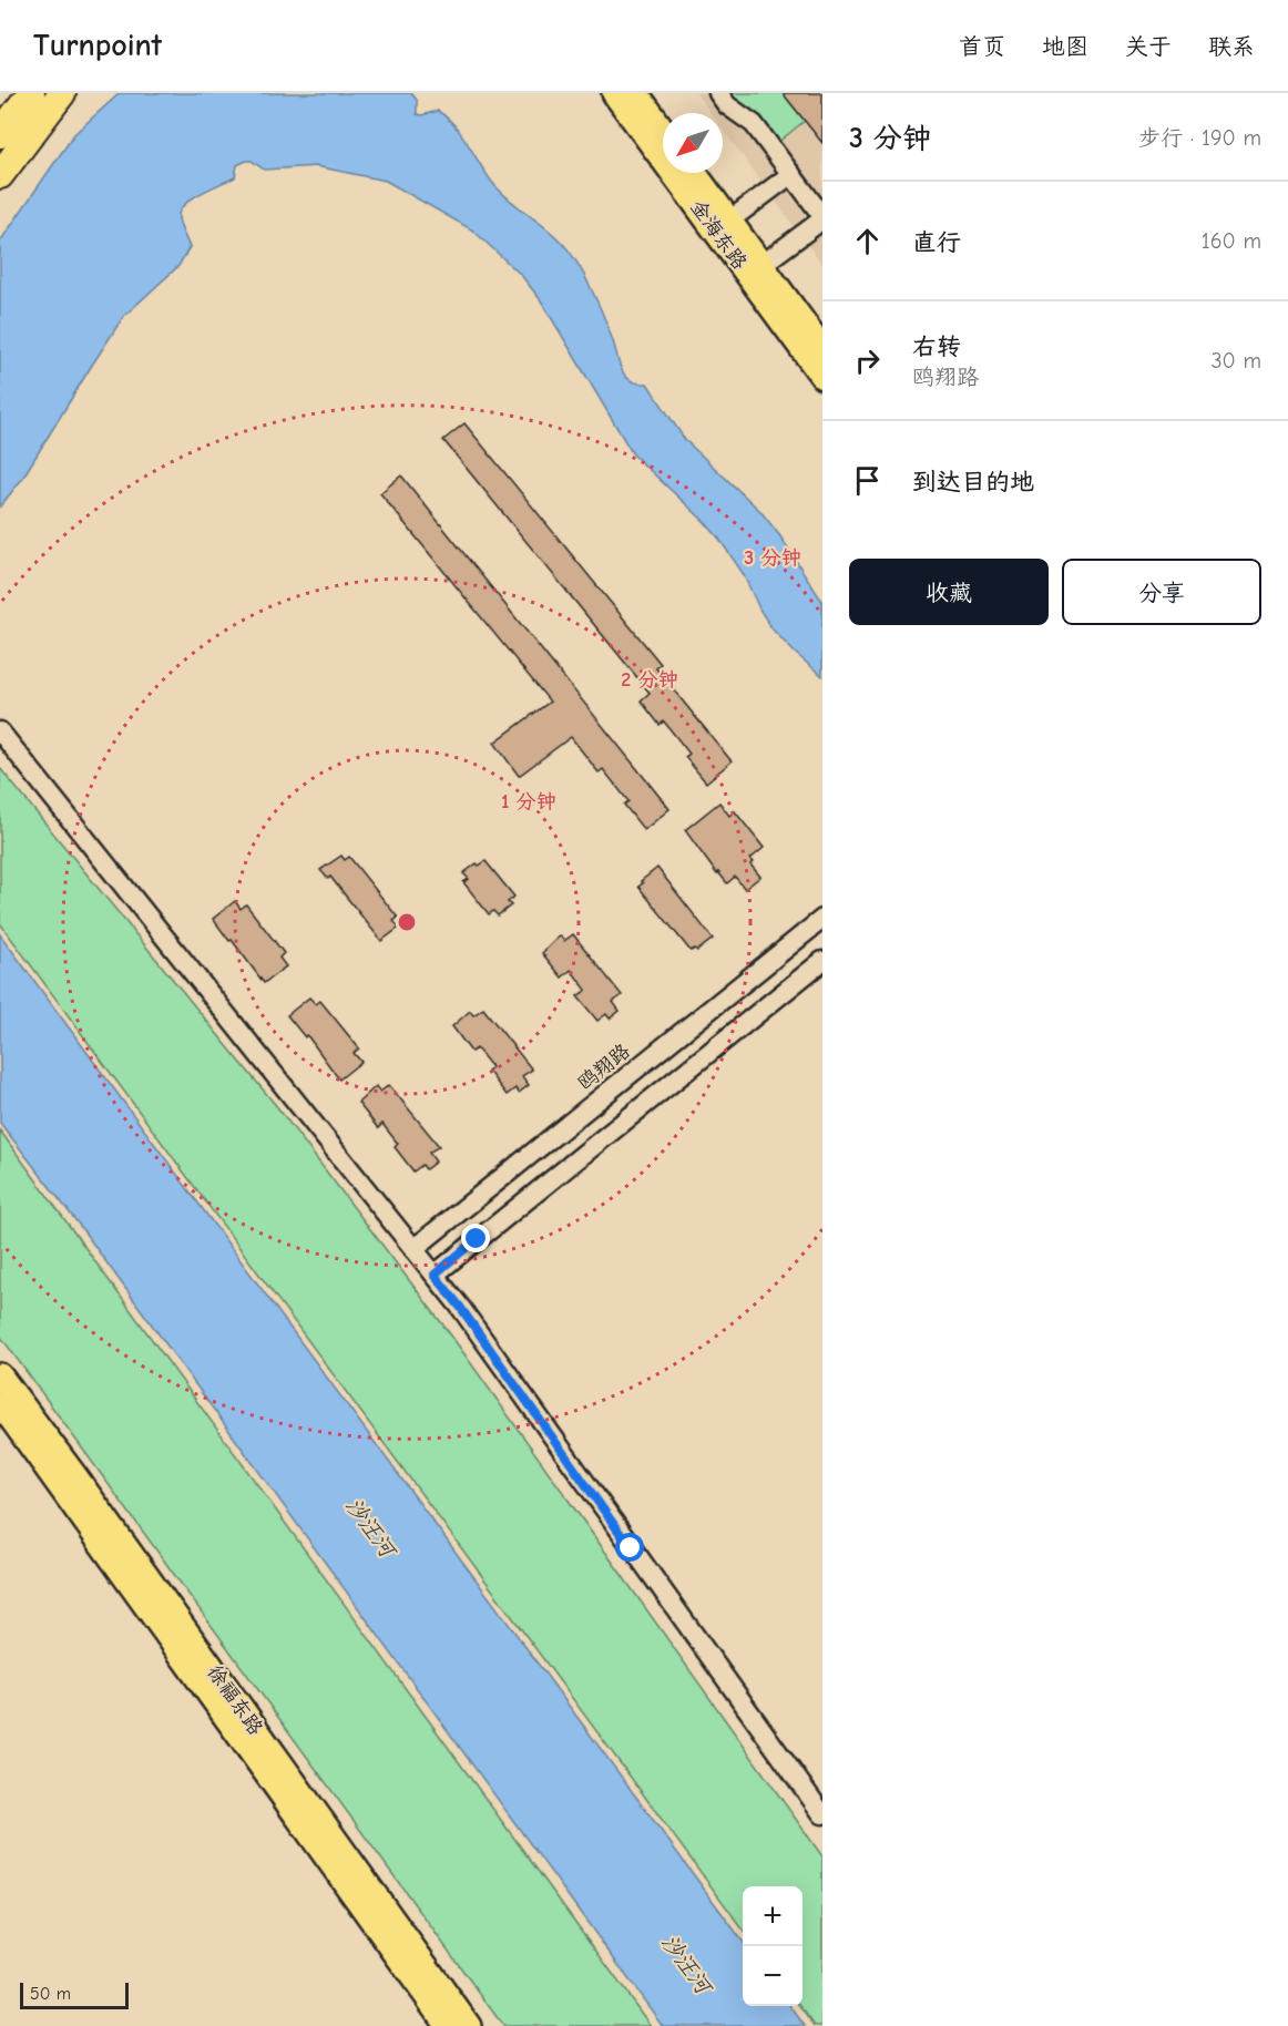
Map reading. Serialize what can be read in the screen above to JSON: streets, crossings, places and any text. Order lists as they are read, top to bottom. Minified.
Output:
{"streets":{"main road":["金海东路","徐福东路"],"street":["鸥翔路"]},"water":["沙汪河"],"scale_bar":"50 m","north":"bottom left","page":{"header":"Turnpoint","nav":["首页","地图","关于","联系"],"heading":["3 分钟","步行 · 190 m"],"list":[["直行","160 m"],["右转","鸥翔路","30 m"],"到达目的地"],"buttons":["收藏","分享"],"map_buttons":["+","−"],"scale":"50 m"},"rings":["3 分钟","2 分钟","1 分钟"]}
